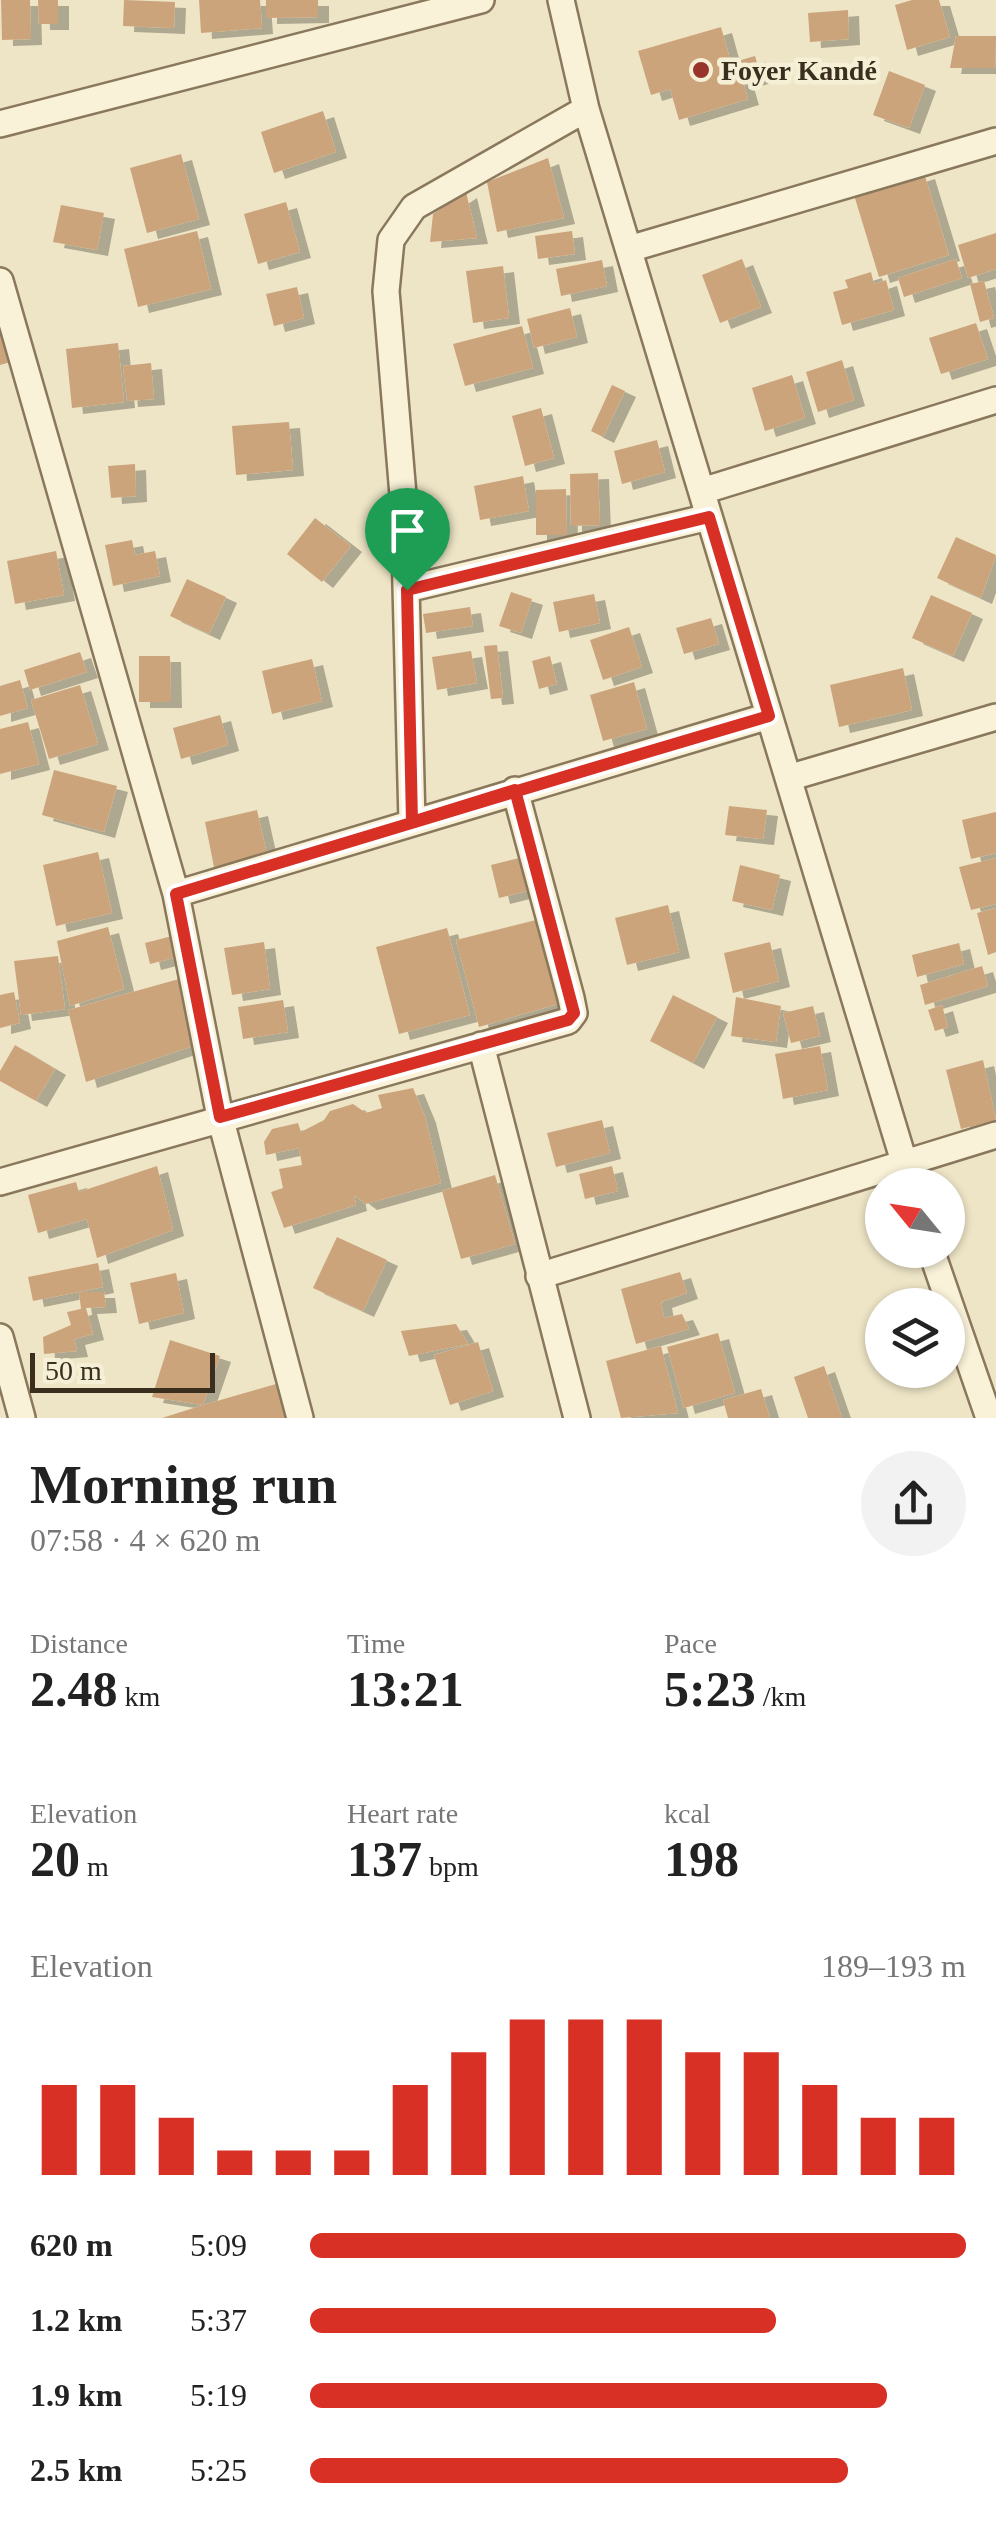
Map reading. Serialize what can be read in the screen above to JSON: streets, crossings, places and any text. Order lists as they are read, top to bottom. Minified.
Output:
{"places":["Foyer Kandé"],"scale_bar":"50 m","north":"top left","page":{"scale":"50 m","heading":["Morning run","07:58 · 4 × 620 m"],"stats":[["Distance","2.48 km"],["Time","13:21"],["Pace","5:23 /km"],["Elevation","20 m"],["Heart rate","137 bpm"],["kcal","198"]],"chart":["Elevation","189–193 m"],"list":[{"name":"620 m","note":"5:09"},{"name":"1.2 km","note":"5:37"},{"name":"1.9 km","note":"5:19"},{"name":"2.5 km","note":"5:25"}]}}
